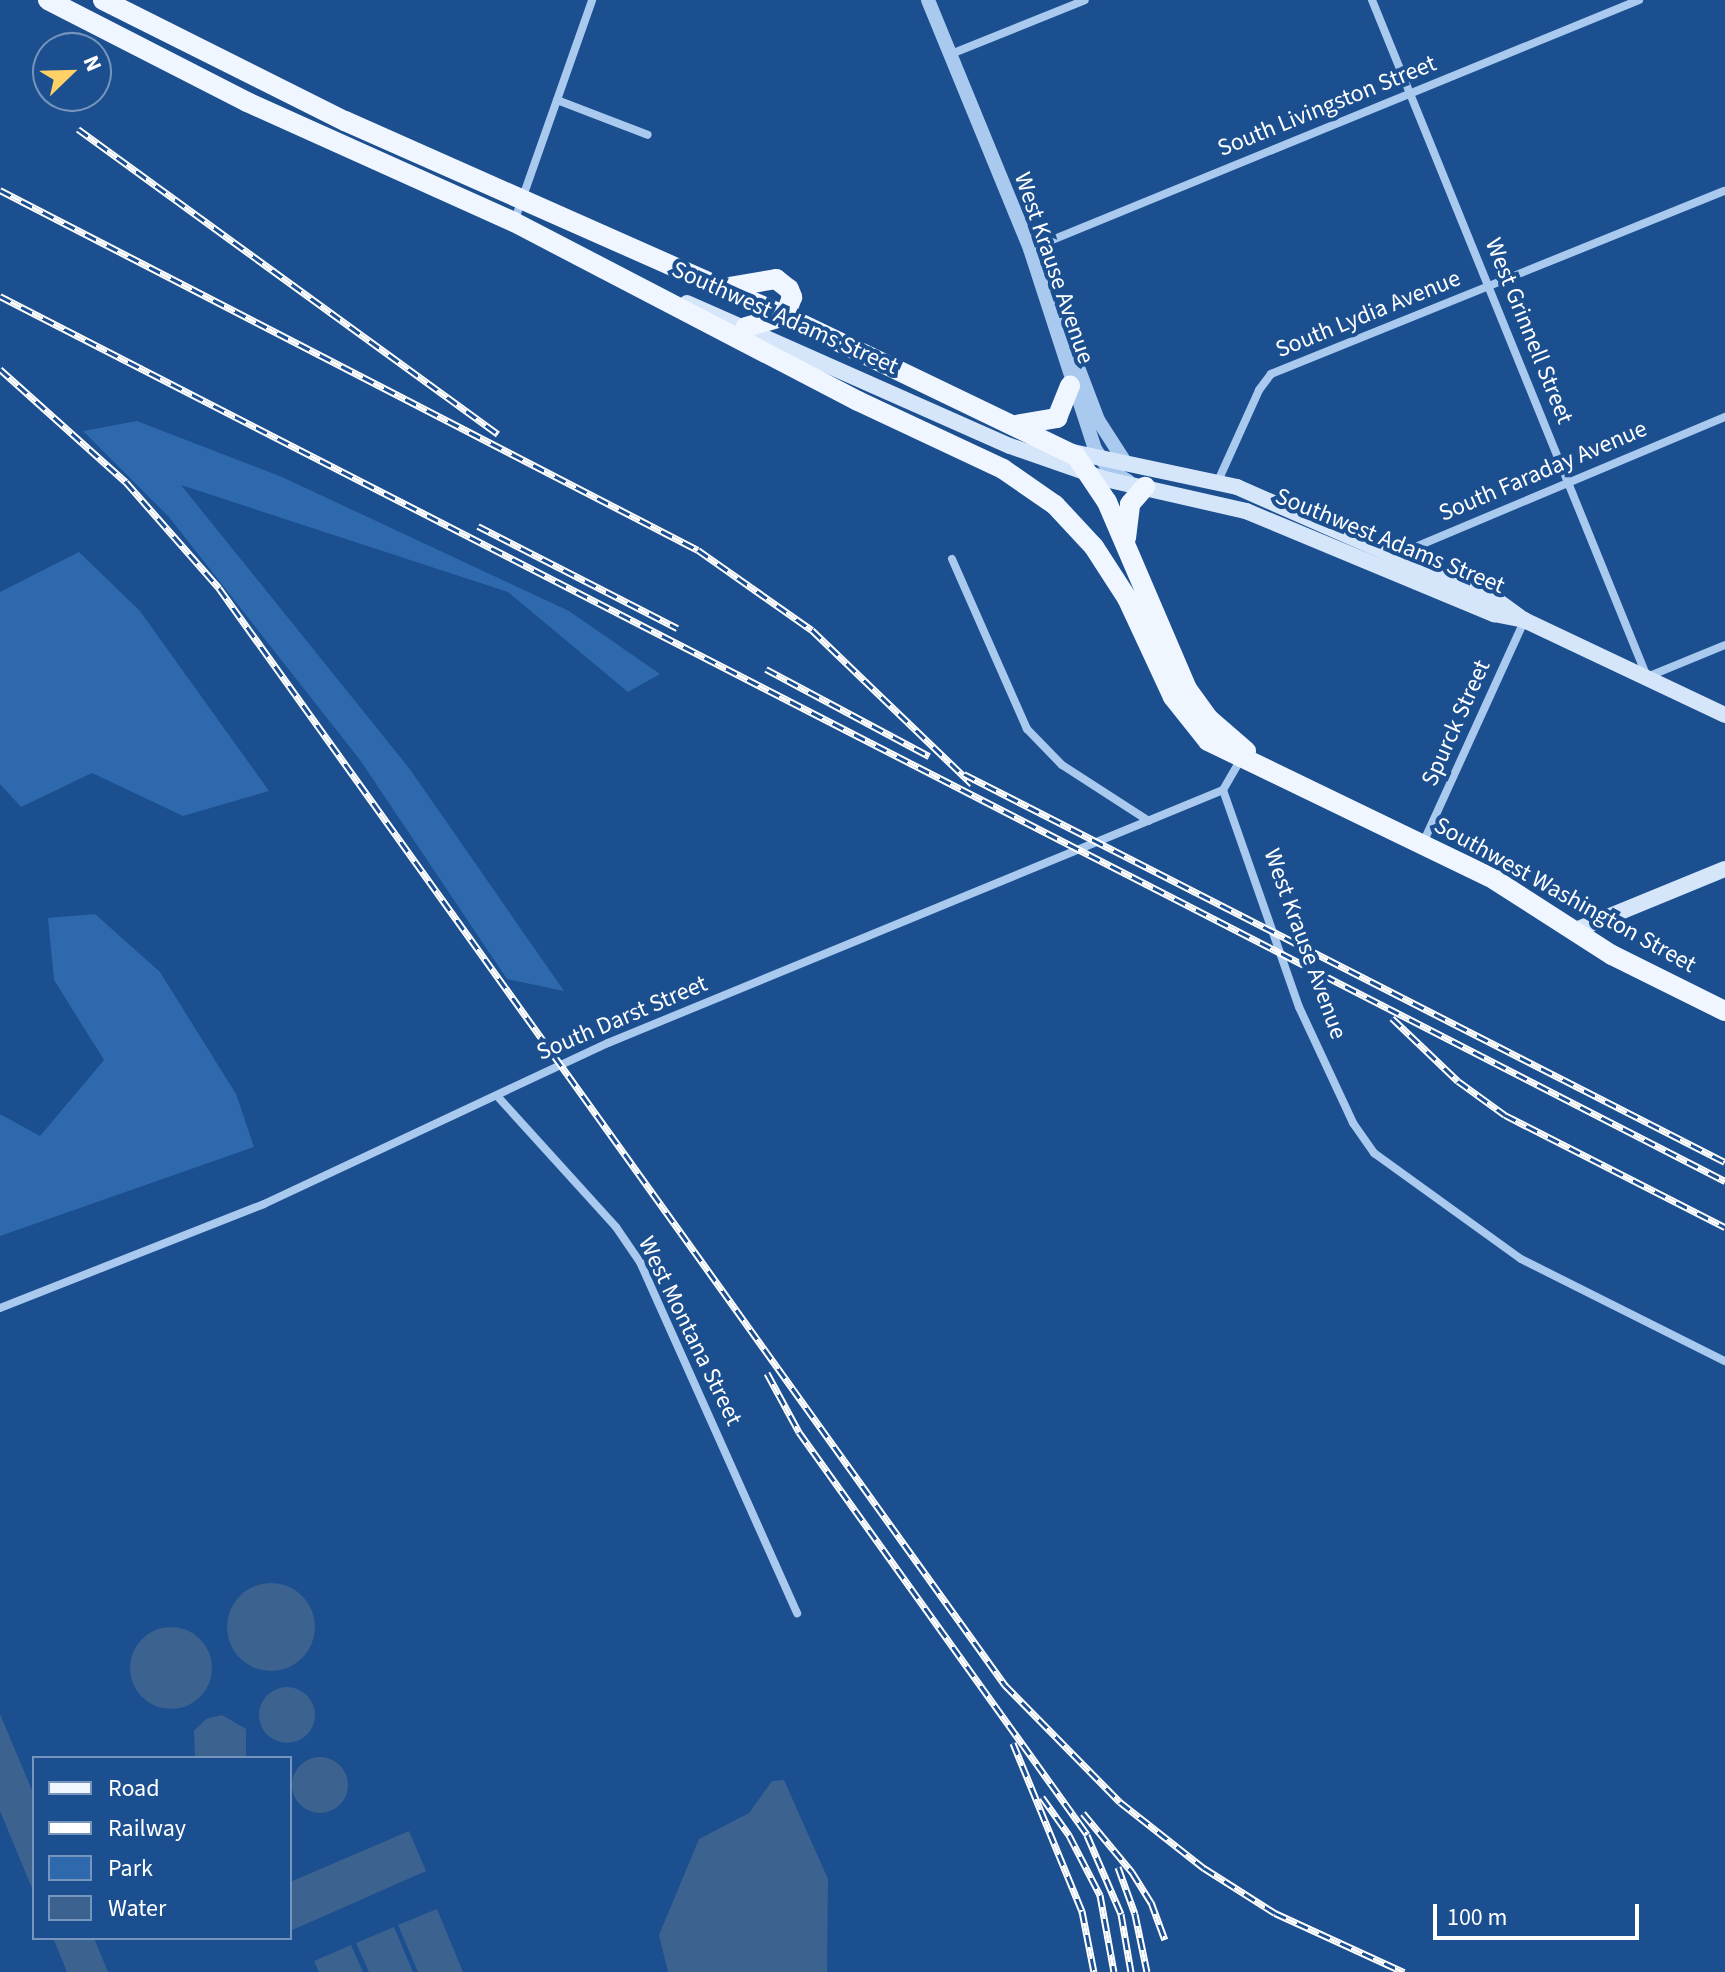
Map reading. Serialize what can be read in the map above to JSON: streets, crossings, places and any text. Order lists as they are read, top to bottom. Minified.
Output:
{"streets":{"main road":["Southwest Adams Street","Southwest Washington Street"],"street":["South Livingston Street","West Krause Avenue","South Lydia Avenue","West Grinnell Street","South Faraday Avenue","Spurck Street","South Darst Street","West Montana Street"]},"crossings":[["South Livingston Street","West Krause Avenue"],["South Livingston Street","West Grinnell Street"],["West Krause Avenue","Southwest Adams Street"],["West Krause Avenue","Southwest Washington Street"],["West Krause Avenue","South Darst Street"],["South Lydia Avenue","Southwest Adams Street"],["South Lydia Avenue","West Grinnell Street"],["Southwest Adams Street","West Grinnell Street"],["Southwest Adams Street","South Faraday Avenue"],["Southwest Adams Street","Spurck Street"],["Southwest Adams Street","Southwest Washington Street"],["West Grinnell Street","South Faraday Avenue"],["Spurck Street","Southwest Washington Street"],["South Darst Street","West Montana Street"]],"legend":["Road","Railway","Park","Water"],"scale_bar":"100 m","north":"top right"}
